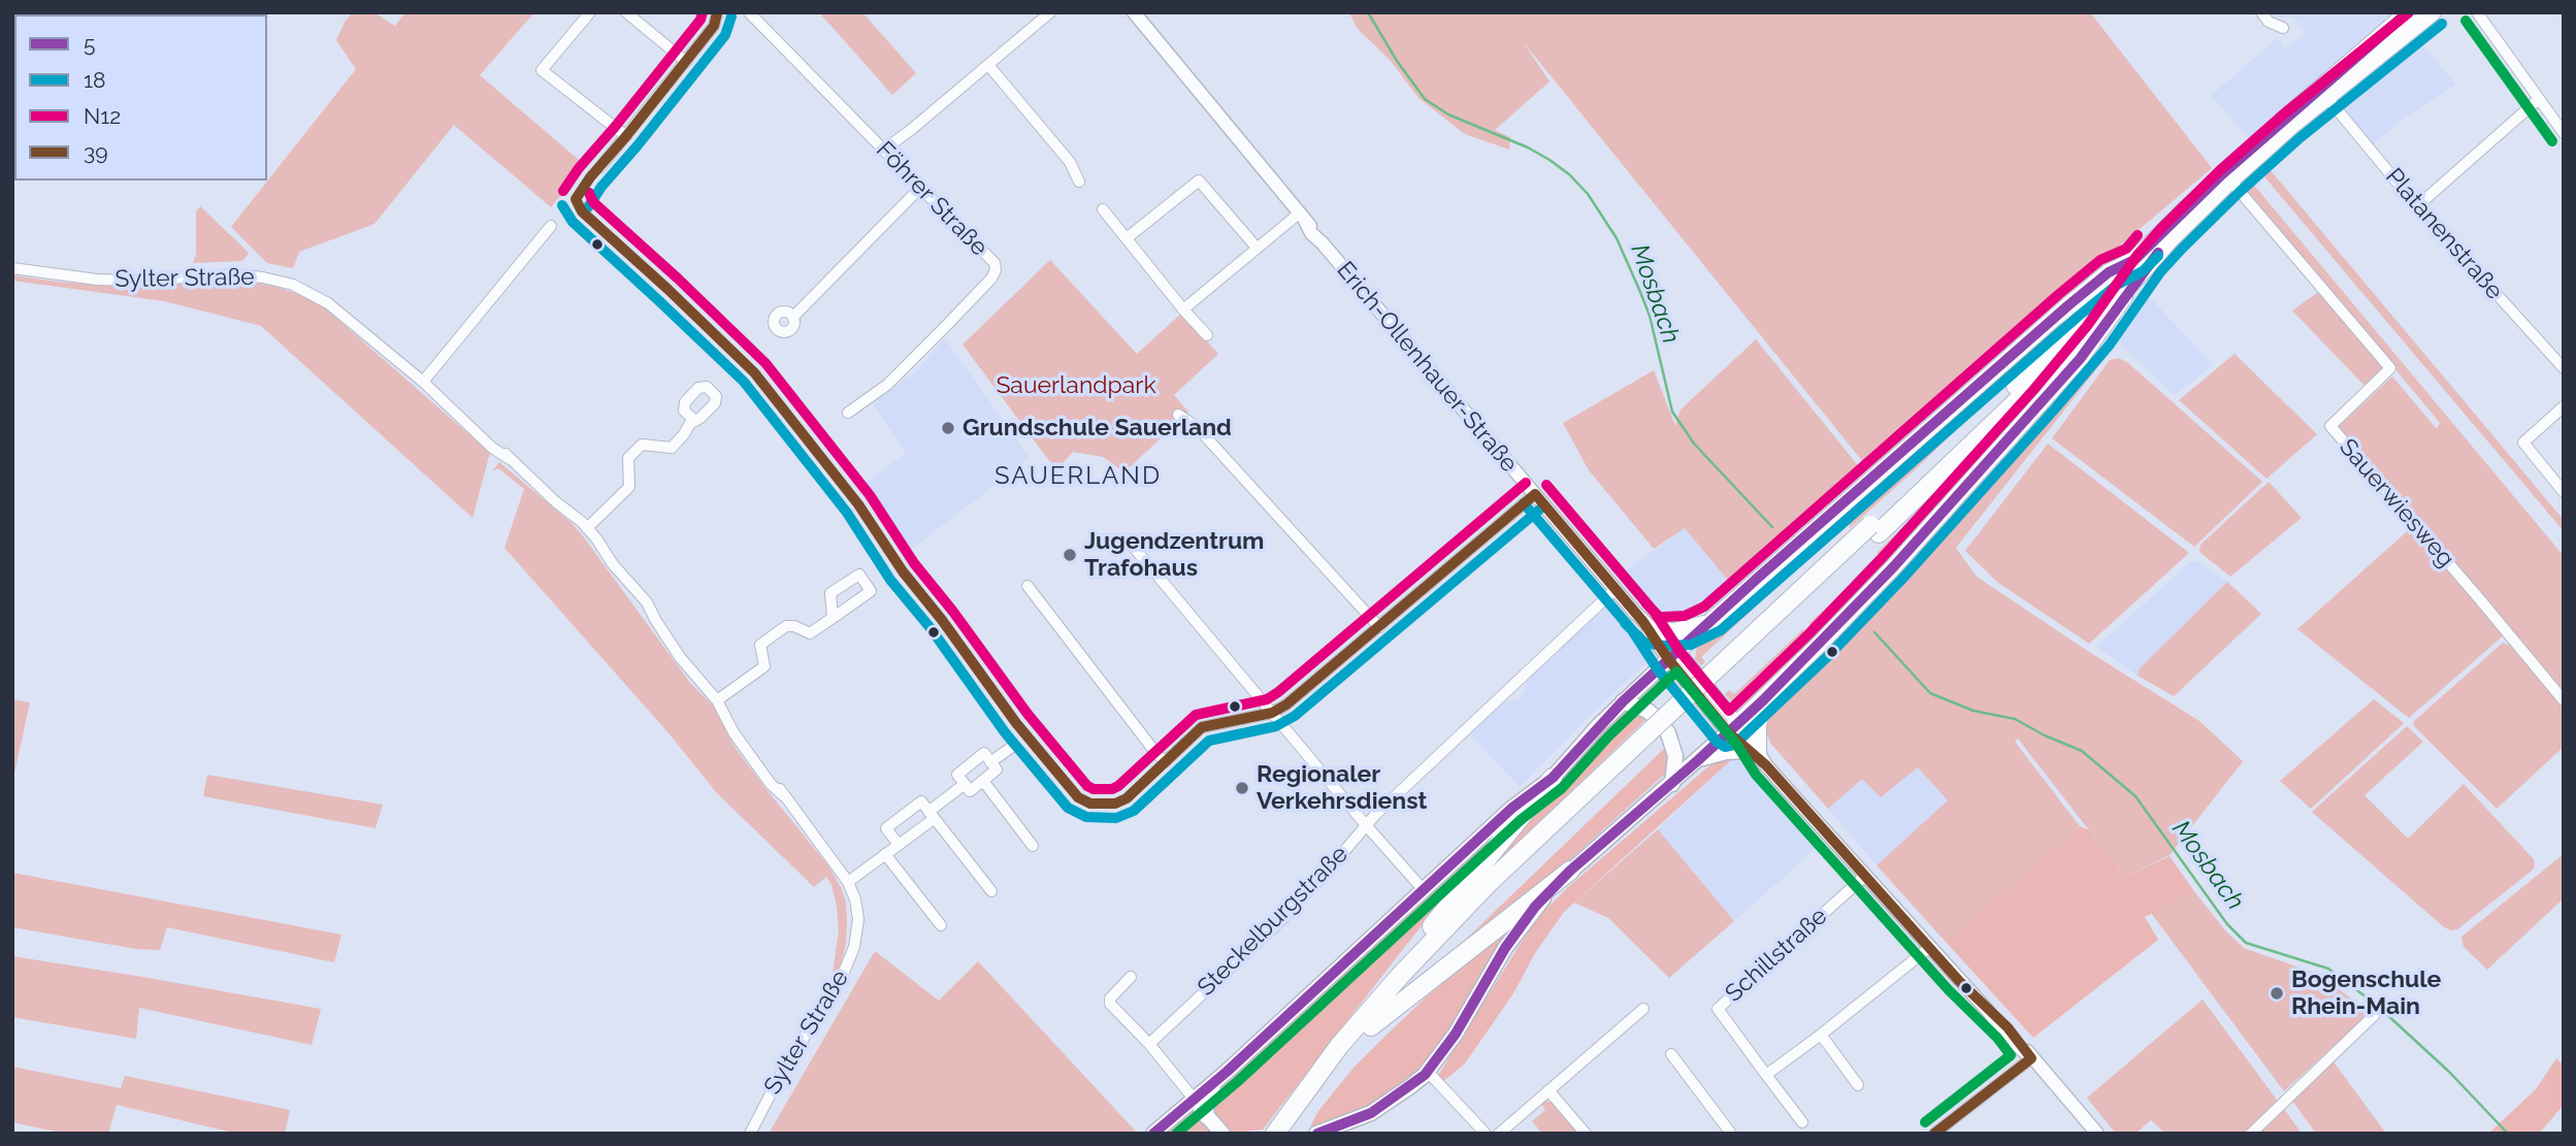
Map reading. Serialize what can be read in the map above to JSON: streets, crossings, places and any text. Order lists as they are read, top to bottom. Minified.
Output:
{"streets":{"street":["Föhrer Straße","Platanenstraße","Sylter Straße","Erich-Ollenhauer-Straße","Sauerwiesweg","Steckelburgstraße","Schillstraße"]},"crossings":[["Erich-Ollenhauer-Straße","Steckelburgstraße"],["Erich-Ollenhauer-Straße","Schillstraße"]],"districts":["SAUERLAND"],"water":["Mosbach"],"parks":["Sauerlandpark"],"places":["Grundschule Sauerland","Jugendzentrum Trafohaus","Regionaler Verkehrsdienst","Bogenschule Rhein-Main"],"lines":["transit line 5","transit line N12","transit line 39","transit line 18"],"legend":["5","18","N12","39"]}
